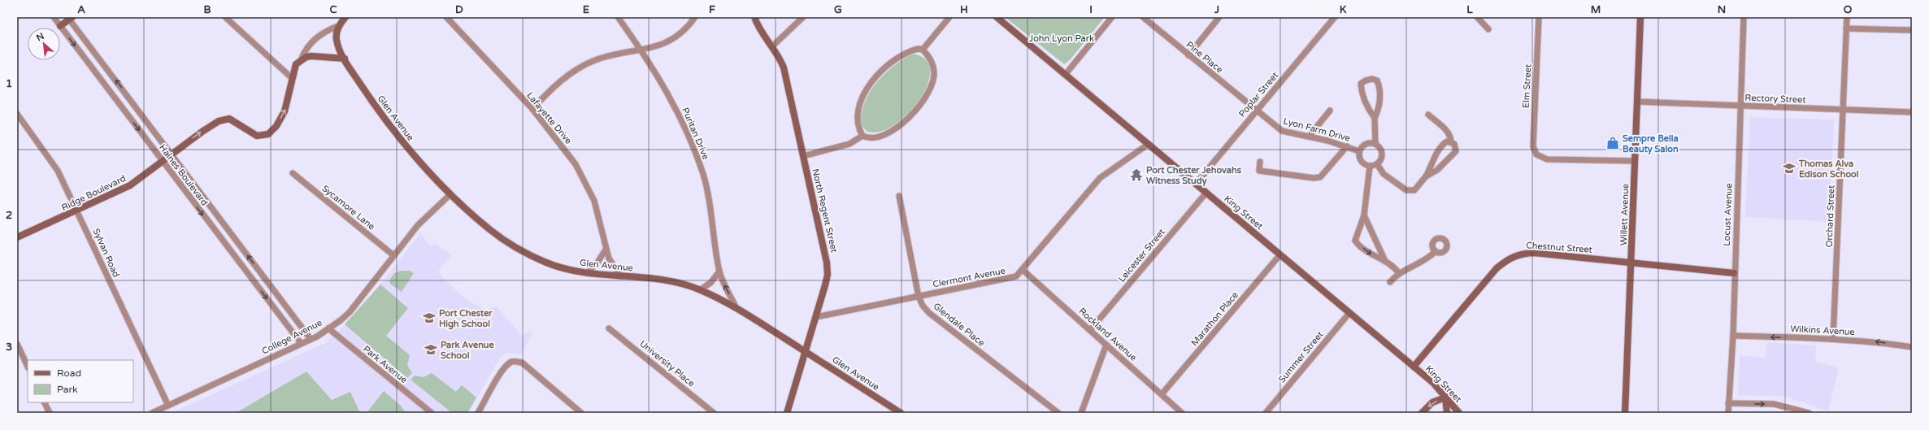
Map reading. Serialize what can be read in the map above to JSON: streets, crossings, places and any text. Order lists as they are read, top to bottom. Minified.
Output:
{"streets":{"street":["Pine Place","Elm Street","Poplar Street","Rectory Street","Glen Avenue","Lafayette Drive","Lyon Farm Drive","Puritan Drive","Haines Boulevard","Ridge Boulevard","Sycamore Lane","North Regent Street","King Street","Willett Avenue","Locust Avenue","Orchard Street","Chestnut Street","Sylvan Road","Leicester Street","Clermont Avenue","Marathon Place","Glendale Place","Wilkins Avenue","Rockland Avenue","College Avenue","Summer Street","University Place","Park Avenue"]},"crossings":[["Pine Place","Poplar Street"],["Pine Place","Lyon Farm Drive"],["Elm Street","Willett Avenue"],["Poplar Street","Lyon Farm Drive"],["Poplar Street","King Street"],["Rectory Street","Willett Avenue"],["Rectory Street","Locust Avenue"],["Rectory Street","Orchard Street"],["Glen Avenue","Lafayette Drive"],["Glen Avenue","Puritan Drive"],["Glen Avenue","North Regent Street"],["Glen Avenue","College Avenue"],["Haines Boulevard","Ridge Boulevard"],["Haines Boulevard","College Avenue"],["Ridge Boulevard","Sylvan Road"],["Sycamore Lane","College Avenue"],["North Regent Street","Clermont Avenue"],["King Street","Chestnut Street"],["King Street","Leicester Street"],["King Street","Clermont Avenue"],["King Street","Marathon Place"],["King Street","Summer Street"],["Willett Avenue","Chestnut Street"],["Locust Avenue","Chestnut Street"],["Locust Avenue","Wilkins Avenue"],["Orchard Street","Wilkins Avenue"],["Sylvan Road","College Avenue"],["Leicester Street","Rockland Avenue"],["Clermont Avenue","Glendale Place"],["Clermont Avenue","Rockland Avenue"],["Marathon Place","Rockland Avenue"],["College Avenue","Park Avenue"]],"one_way":["Ridge Boulevard","Wilkins Avenue"],"parks":["John Lyon Park"],"places":{"shop":["Sempre Bella Beauty Salon"],"school or university":["Thomas Alva Edison School","Port Chester High School","Park Avenue School"],"temple":["Port Chester Jehovahs Witness Study"]},"legend":["Road","Park"],"north":"top left","grid":{"columns":["A","B","C","D","E","F","G","H","I","J","K","L","M","N","O"],"rows":["1","2","3"]}}
